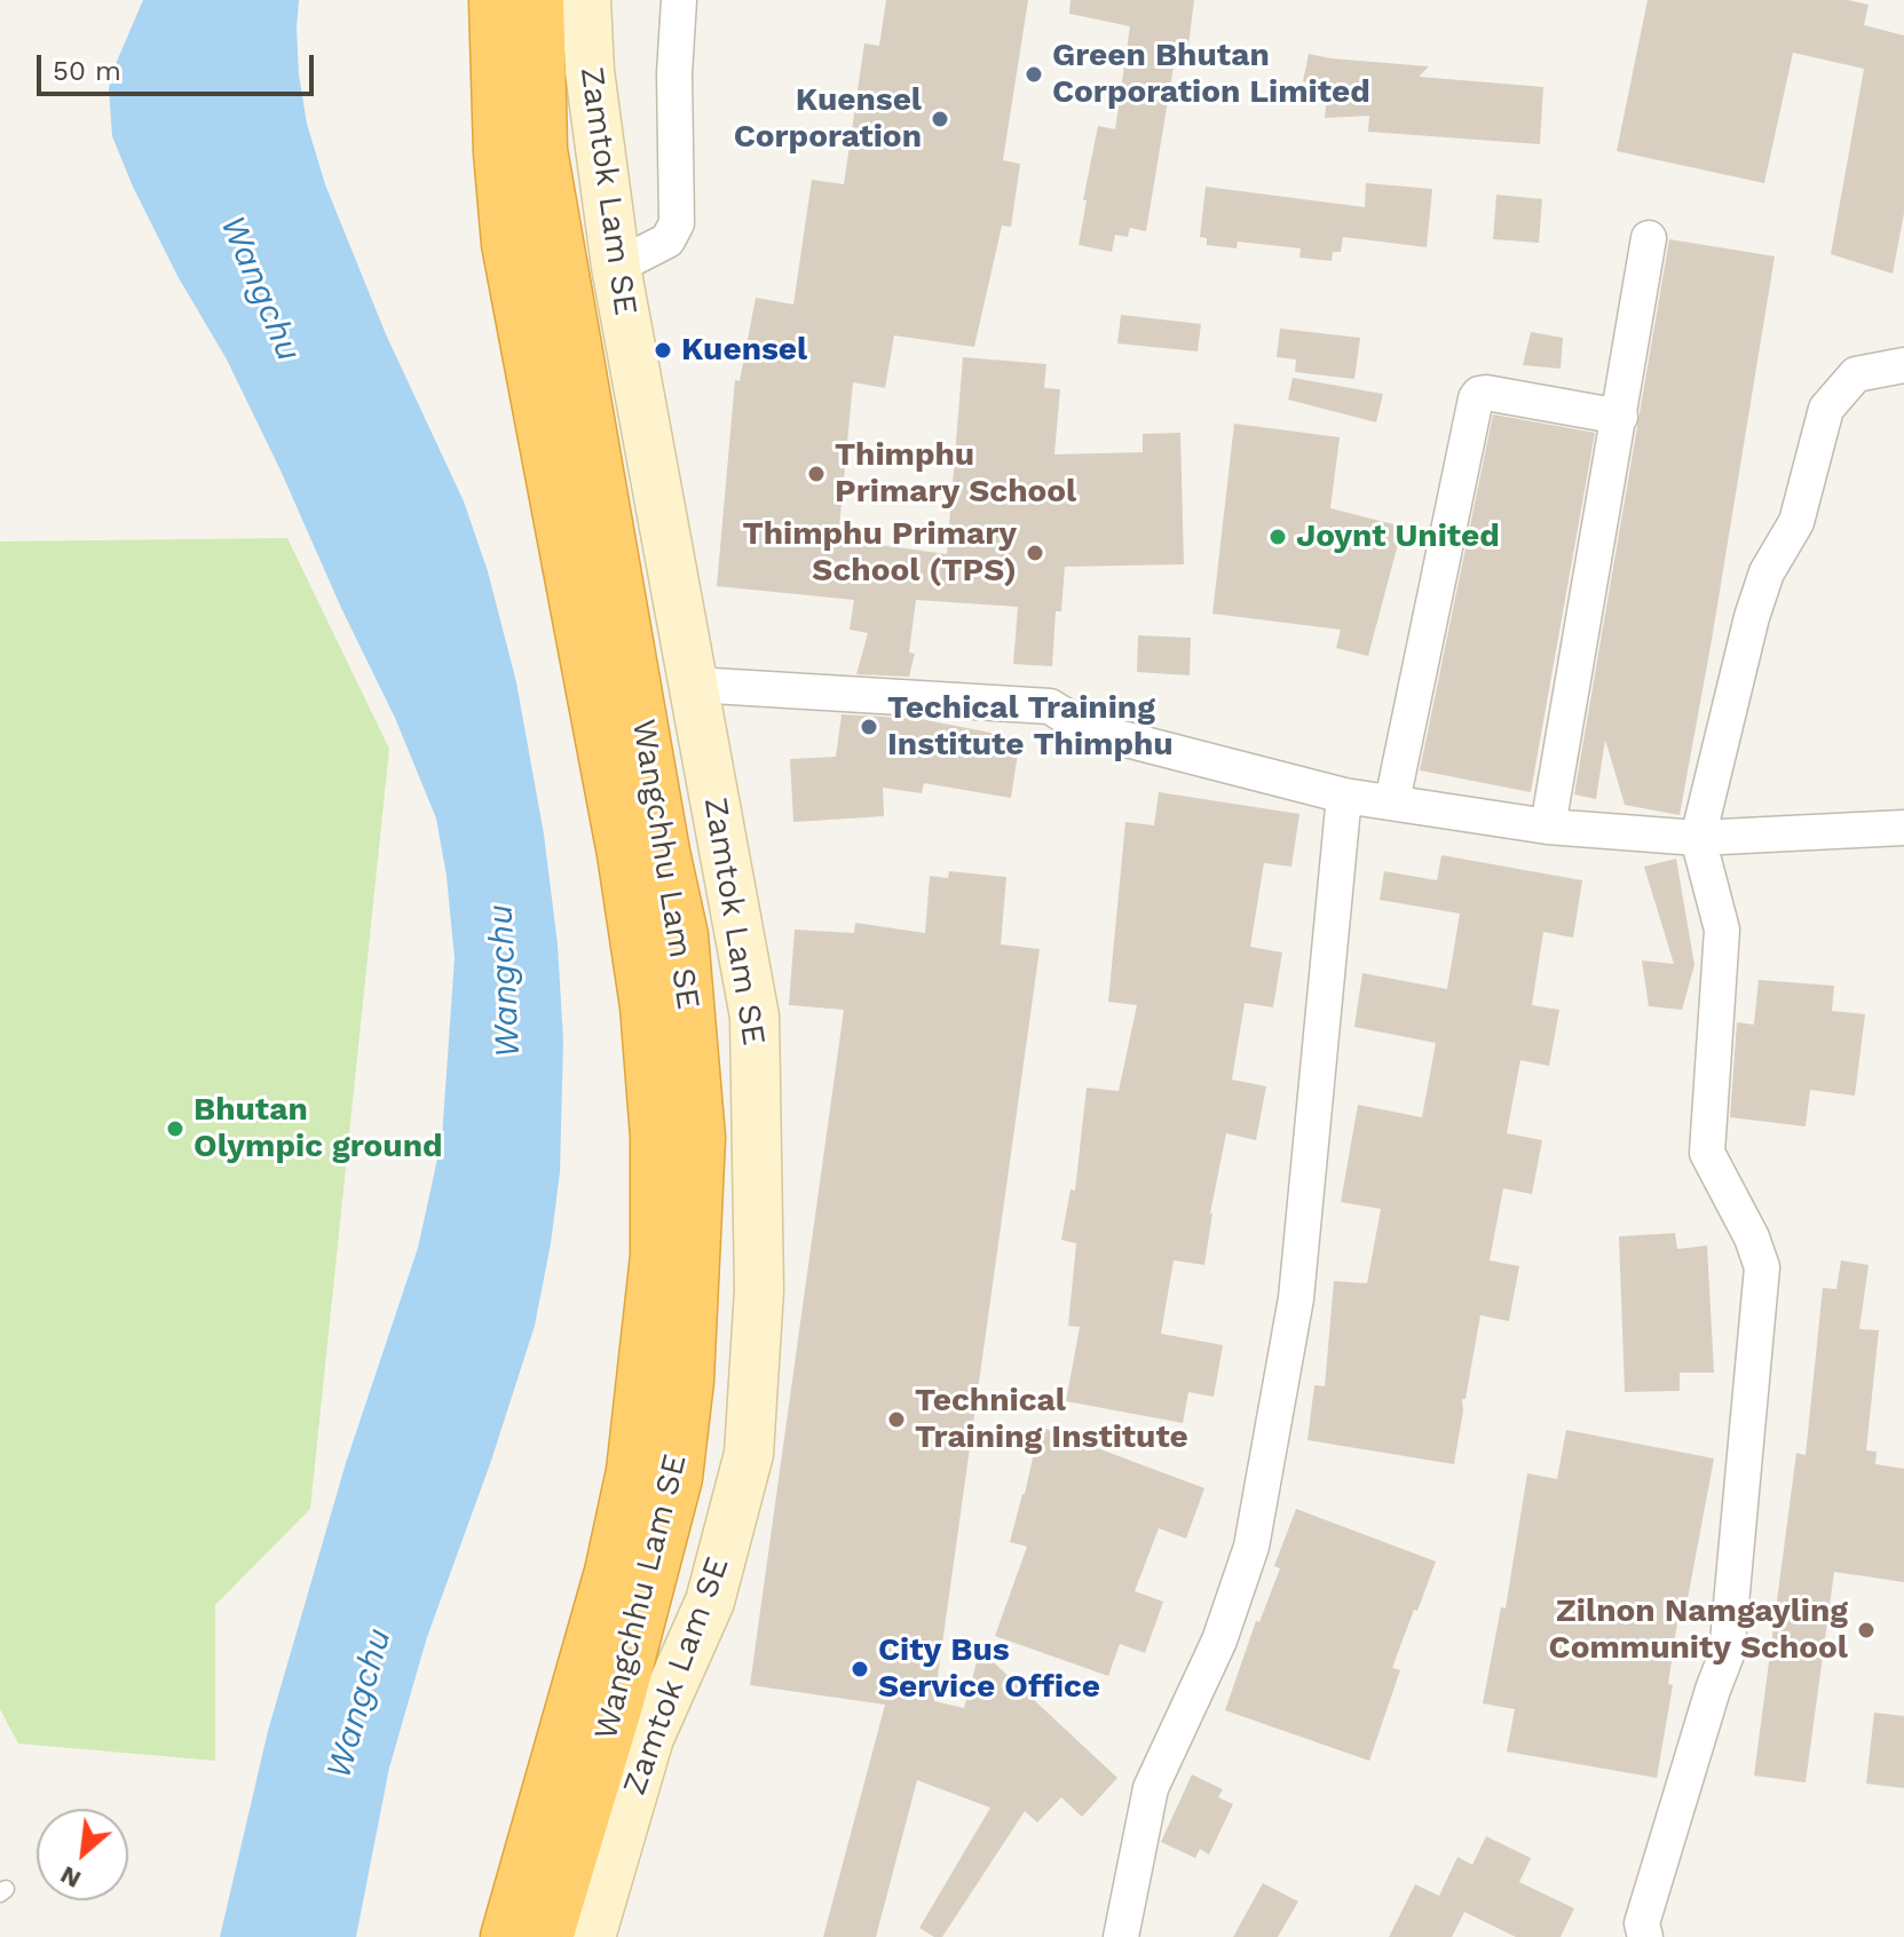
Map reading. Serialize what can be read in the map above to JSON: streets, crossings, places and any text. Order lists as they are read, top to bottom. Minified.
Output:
{"streets":{"highway":["Wangchhu Lam SE"],"main road":["Zamtok Lam SE"]},"water":["Wangchu"],"places":["Green Bhutan Corporation Limited","Kuensel Corporation","Kuensel","Thimphu Primary School","Joynt United","Thimphu Primary School (TPS)","Techical Training Institute Thimphu","Bhutan Olympic ground","Technical Training Institute","Zilnon Namgayling Community School","City Bus Service Office"],"scale_bar":"50 m","north":"bottom left"}
